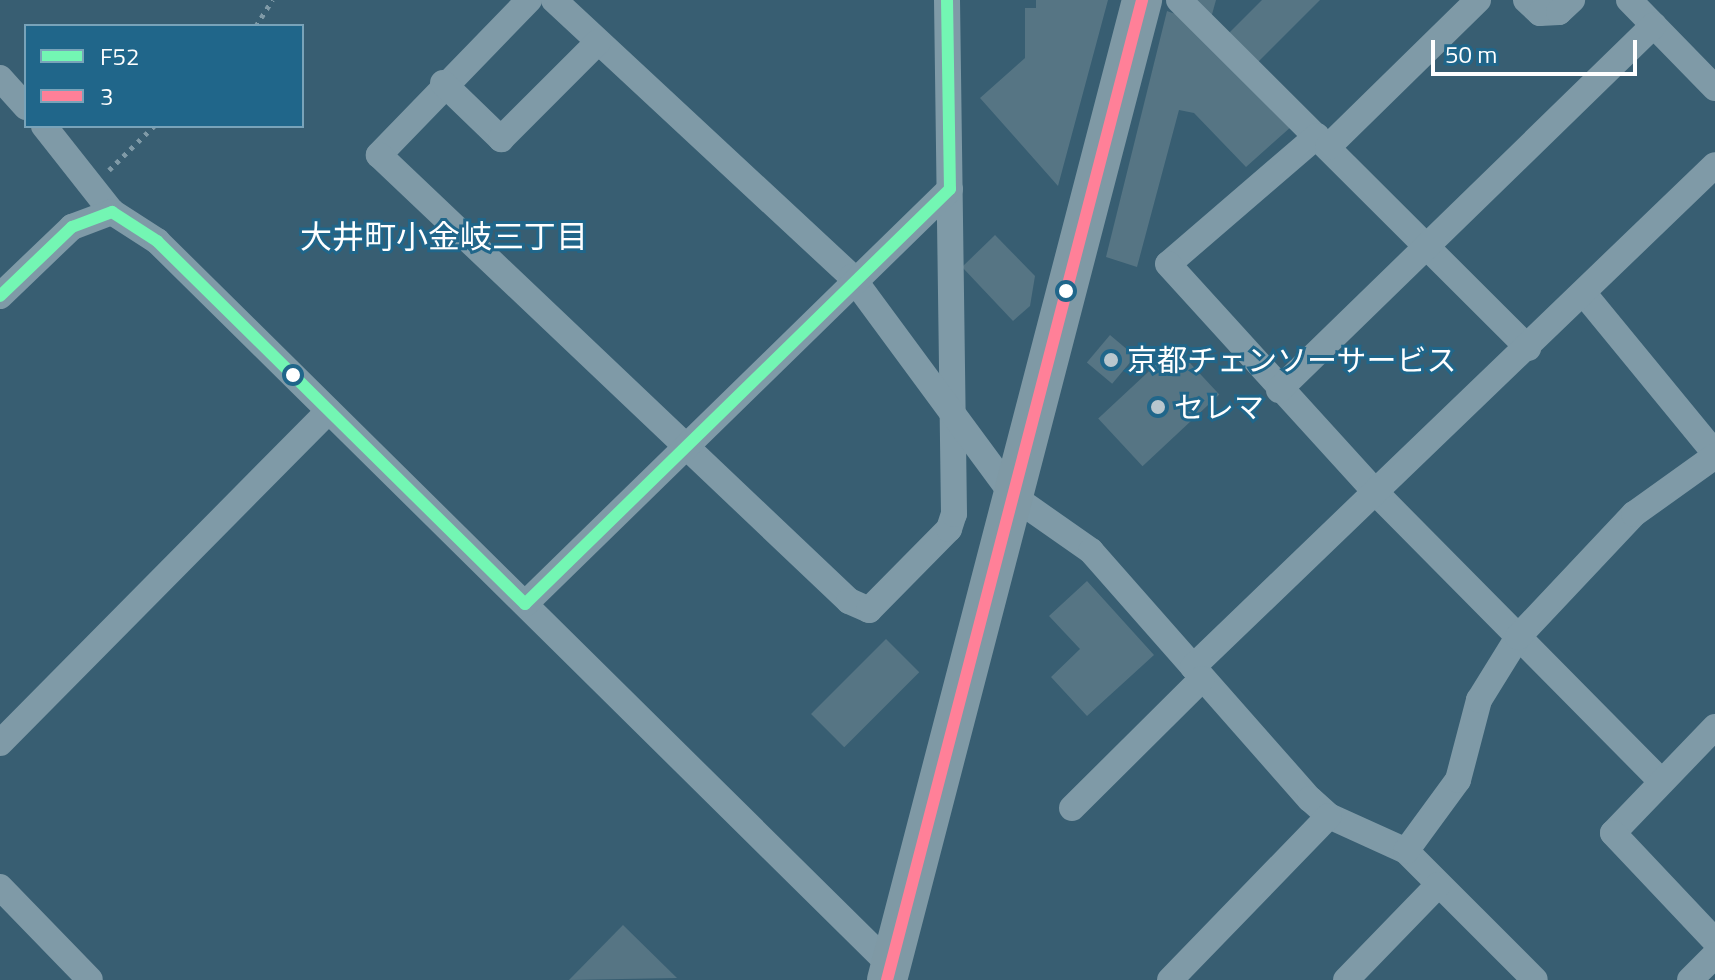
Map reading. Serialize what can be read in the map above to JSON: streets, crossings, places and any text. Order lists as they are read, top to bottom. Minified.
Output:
{"districts":["大井町小金岐三丁目"],"places":["京都チェンソーサービス","セレマ"],"lines":["transit line F52","transit line 3"],"legend":["F52","3"],"scale_bar":"50 m"}
